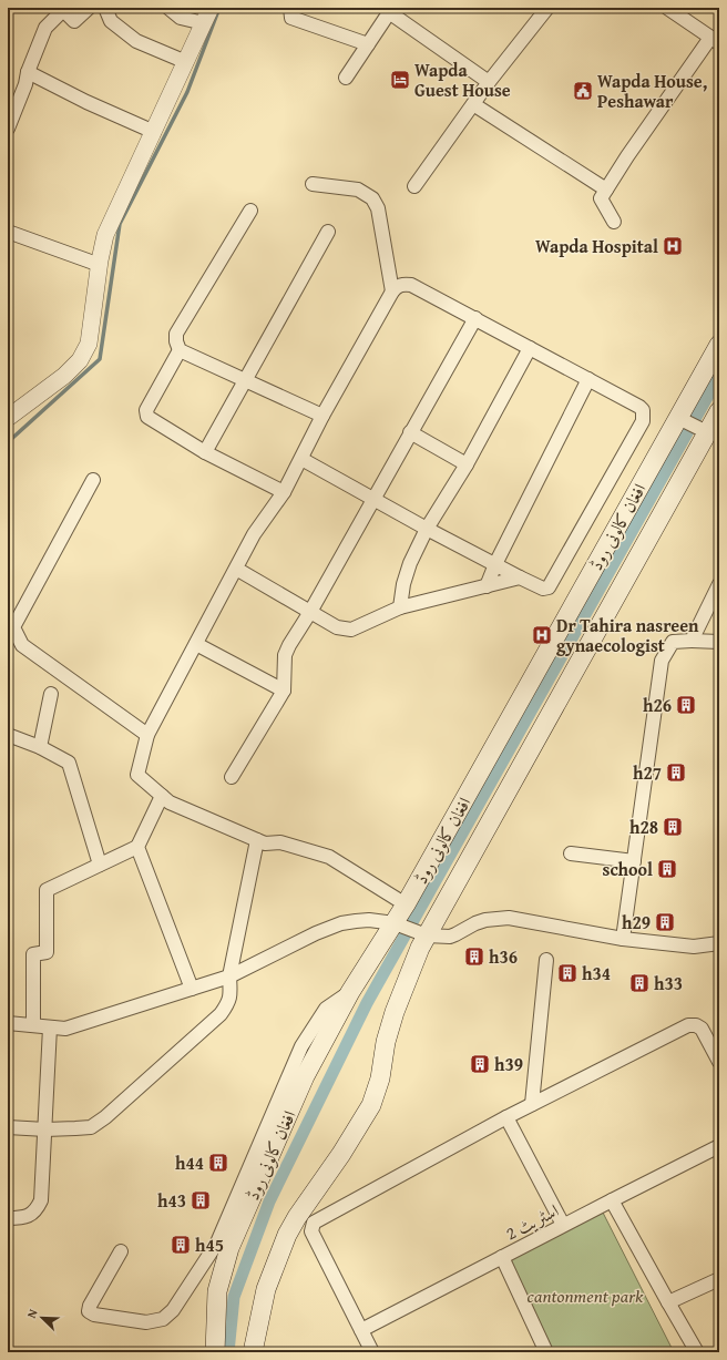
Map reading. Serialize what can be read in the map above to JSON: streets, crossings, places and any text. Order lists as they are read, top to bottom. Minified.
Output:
{"streets":{"main road":["افغان کالونی روڈ"],"street":["اسٹریٹ 2"]},"parks":["cantonment park"],"places":{"hotel":["Wapda Guest House"],"public building":["Wapda House, Peshawar"],"hospital":["Wapda Hospital","Dr Tahira nasreen gynaecologist"],"building":["h26","h27","h28","school","h29","h36","h34","h33","h39","h44","h43","h45"]},"north":"top left"}
